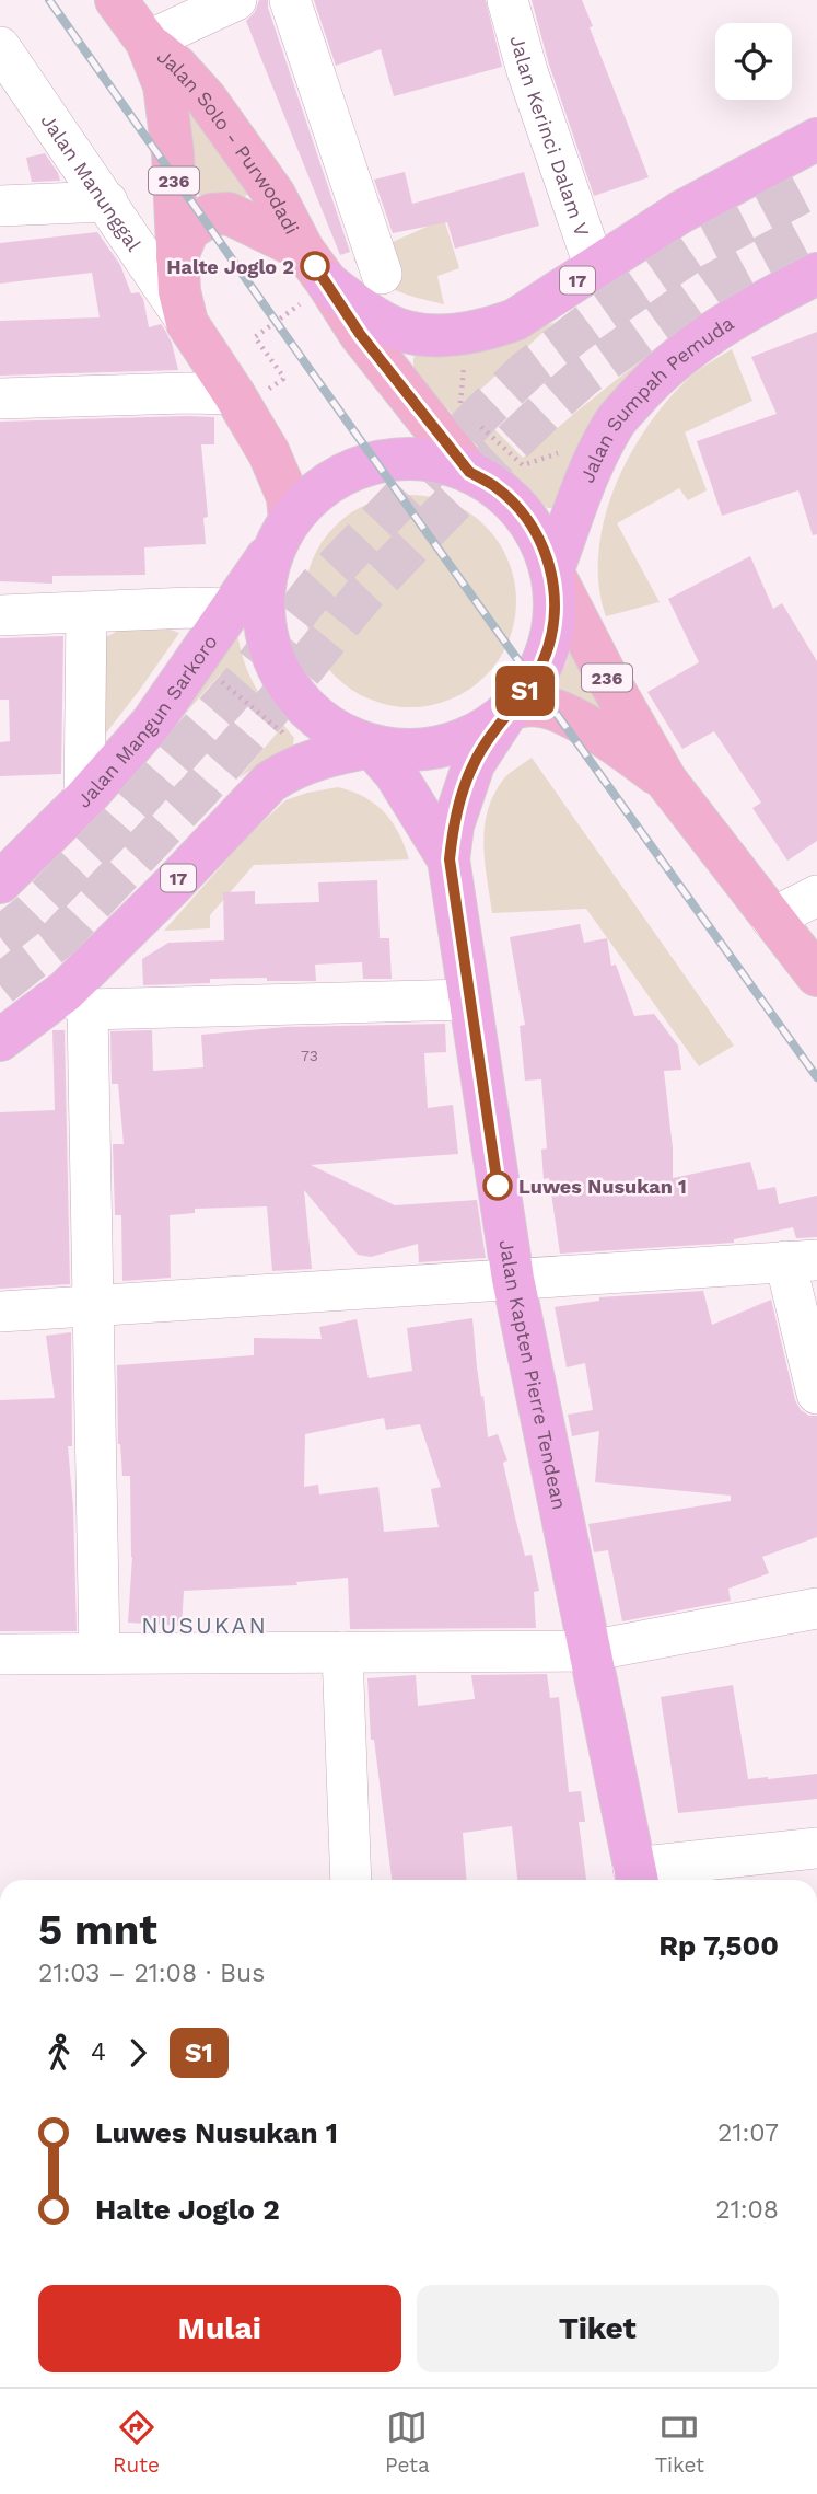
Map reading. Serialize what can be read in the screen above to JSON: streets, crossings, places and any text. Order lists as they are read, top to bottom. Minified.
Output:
{"streets":{"highway":["17","Jalan Sumpah Pemuda","Jalan Mangun Sarkoro","Jalan Kapten Pierre Tendean"],"main road":["Jalan Solo - Purwodadi","236","Jalan Manunggal"],"street":["Jalan Kerinci Dalam V"]},"crossings":[["Jalan Kerinci Dalam V","17"],["Jalan Solo - Purwodadi","Jalan Manunggal"],["Jalan Solo - Purwodadi","17"],["236","17"],["236","Jalan Sumpah Pemuda"],["236","Jalan Kapten Pierre Tendean"],["Jalan Manunggal","17"],["Jalan Manunggal","Jalan Mangun Sarkoro"],["17","Jalan Sumpah Pemuda"],["17","Jalan Mangun Sarkoro"],["17","Jalan Kapten Pierre Tendean"]],"districts":["NUSUKAN"],"places":["Halte Joglo 2","Luwes Nusukan 1"],"lines":["bus line S1"],"house_numbers":["73"],"page":{"on_map":"S1","heading":["5 mnt","21:03 – 21:08 · Bus","Rp 7,500"],"legs":["4","S1"],"list":[{"name":"Luwes Nusukan 1","value":"21:07"},{"name":"Halte Joglo 2","value":"21:08"}],"buttons":["Mulai","Tiket"],"tabs":["Rute","Peta","Tiket"]}}
